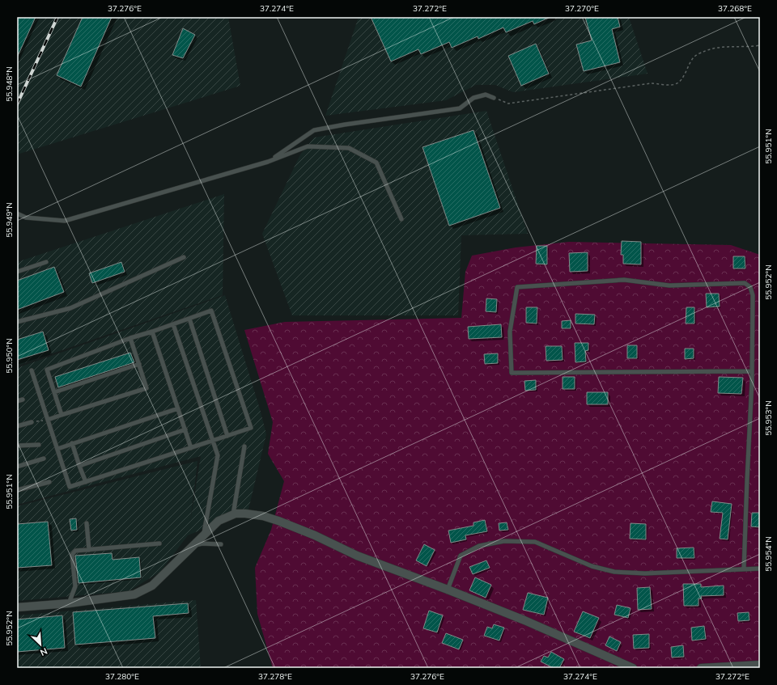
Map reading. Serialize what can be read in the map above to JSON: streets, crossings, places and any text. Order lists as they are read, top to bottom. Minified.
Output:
{"north":"bottom right","coordinates":["37.276°E","37.274°E","37.272°E","37.270°E","37.268°E","55.948°N","55.951°N","55.949°N","55.952°N","55.950°N","55.953°N","55.954°N","37.280°E","37.278°E"]}
